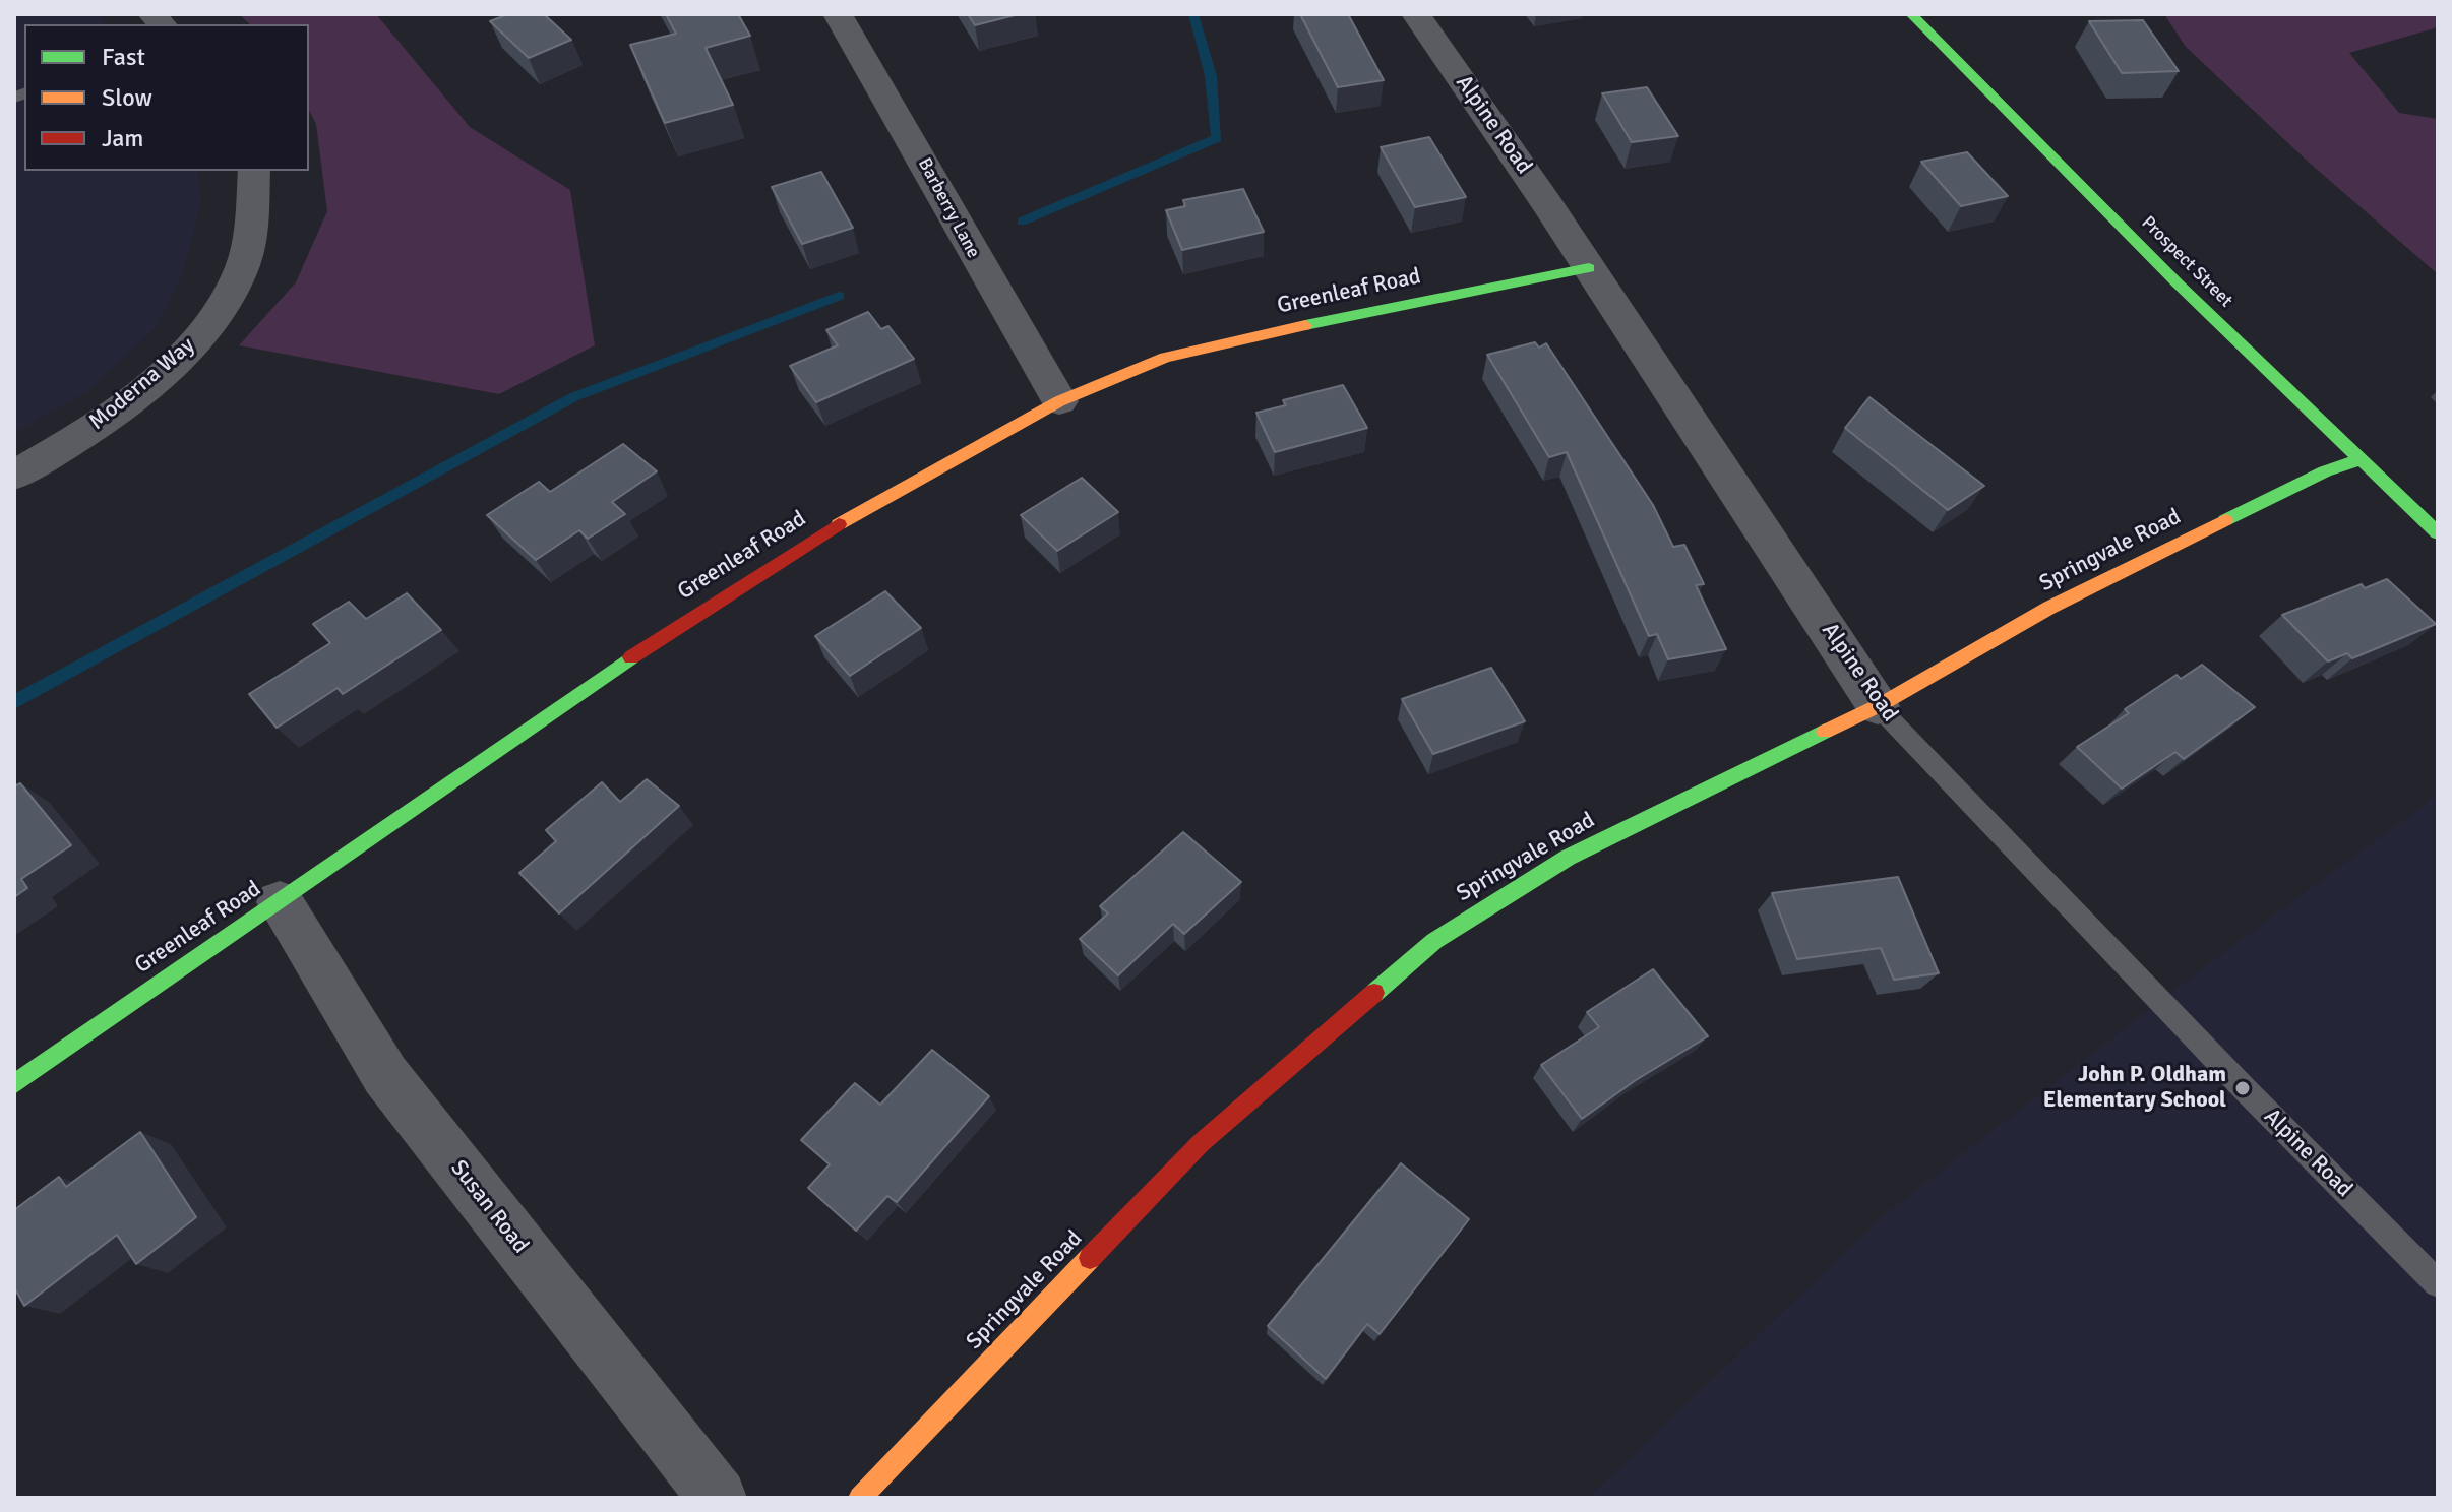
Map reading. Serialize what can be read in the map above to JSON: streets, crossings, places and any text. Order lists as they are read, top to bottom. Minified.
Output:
{"streets":{"street":["Alpine Road","Barberry Lane","Prospect Street","Greenleaf Road","Moderna Way","Springvale Road","Susan Road"]},"crossings":[["Alpine Road","Greenleaf Road"],["Alpine Road","Springvale Road"],["Barberry Lane","Greenleaf Road"],["Prospect Street","Springvale Road"],["Greenleaf Road","Susan Road"]],"places":["John P. Oldham Elementary School"],"legend":["Fast","Slow","Jam"]}
